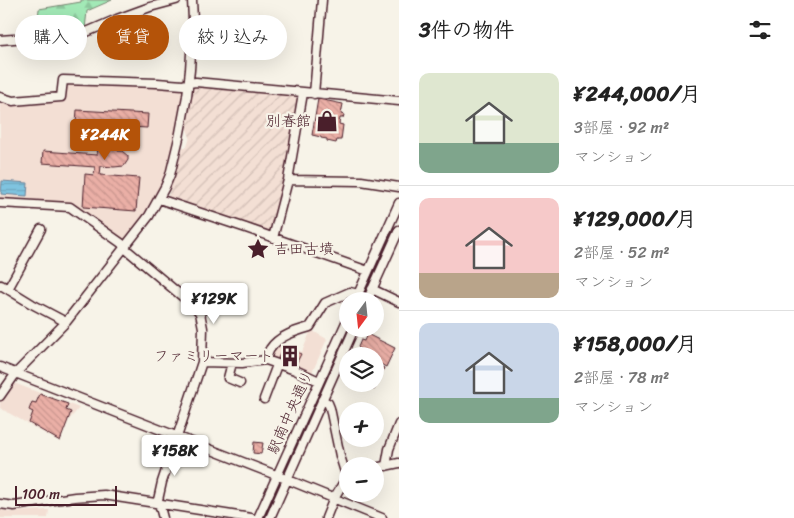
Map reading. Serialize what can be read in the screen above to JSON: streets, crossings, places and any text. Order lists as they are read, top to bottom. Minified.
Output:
{"streets":{"street":["駅南中央通り"]},"places":{"shop":["別春館"],"place":["吉田古墳"],"building":["ファミリーマート"]},"scale_bar":"100 m","north":"bottom","page":{"heading":"3件の物件","chip":["購入","賃貸","絞り込み"],"list":[{"name":"¥244,000/月","note":"3部屋 · 92 m² · マンション"},{"name":"¥129,000/月","note":"2部屋 · 52 m² · マンション"},{"name":"¥158,000/月","note":"2部屋 · 78 m² · マンション"}],"price":["¥244K","¥129K","¥158K"],"map_buttons":["+","−"],"scale":"100 m"}}
